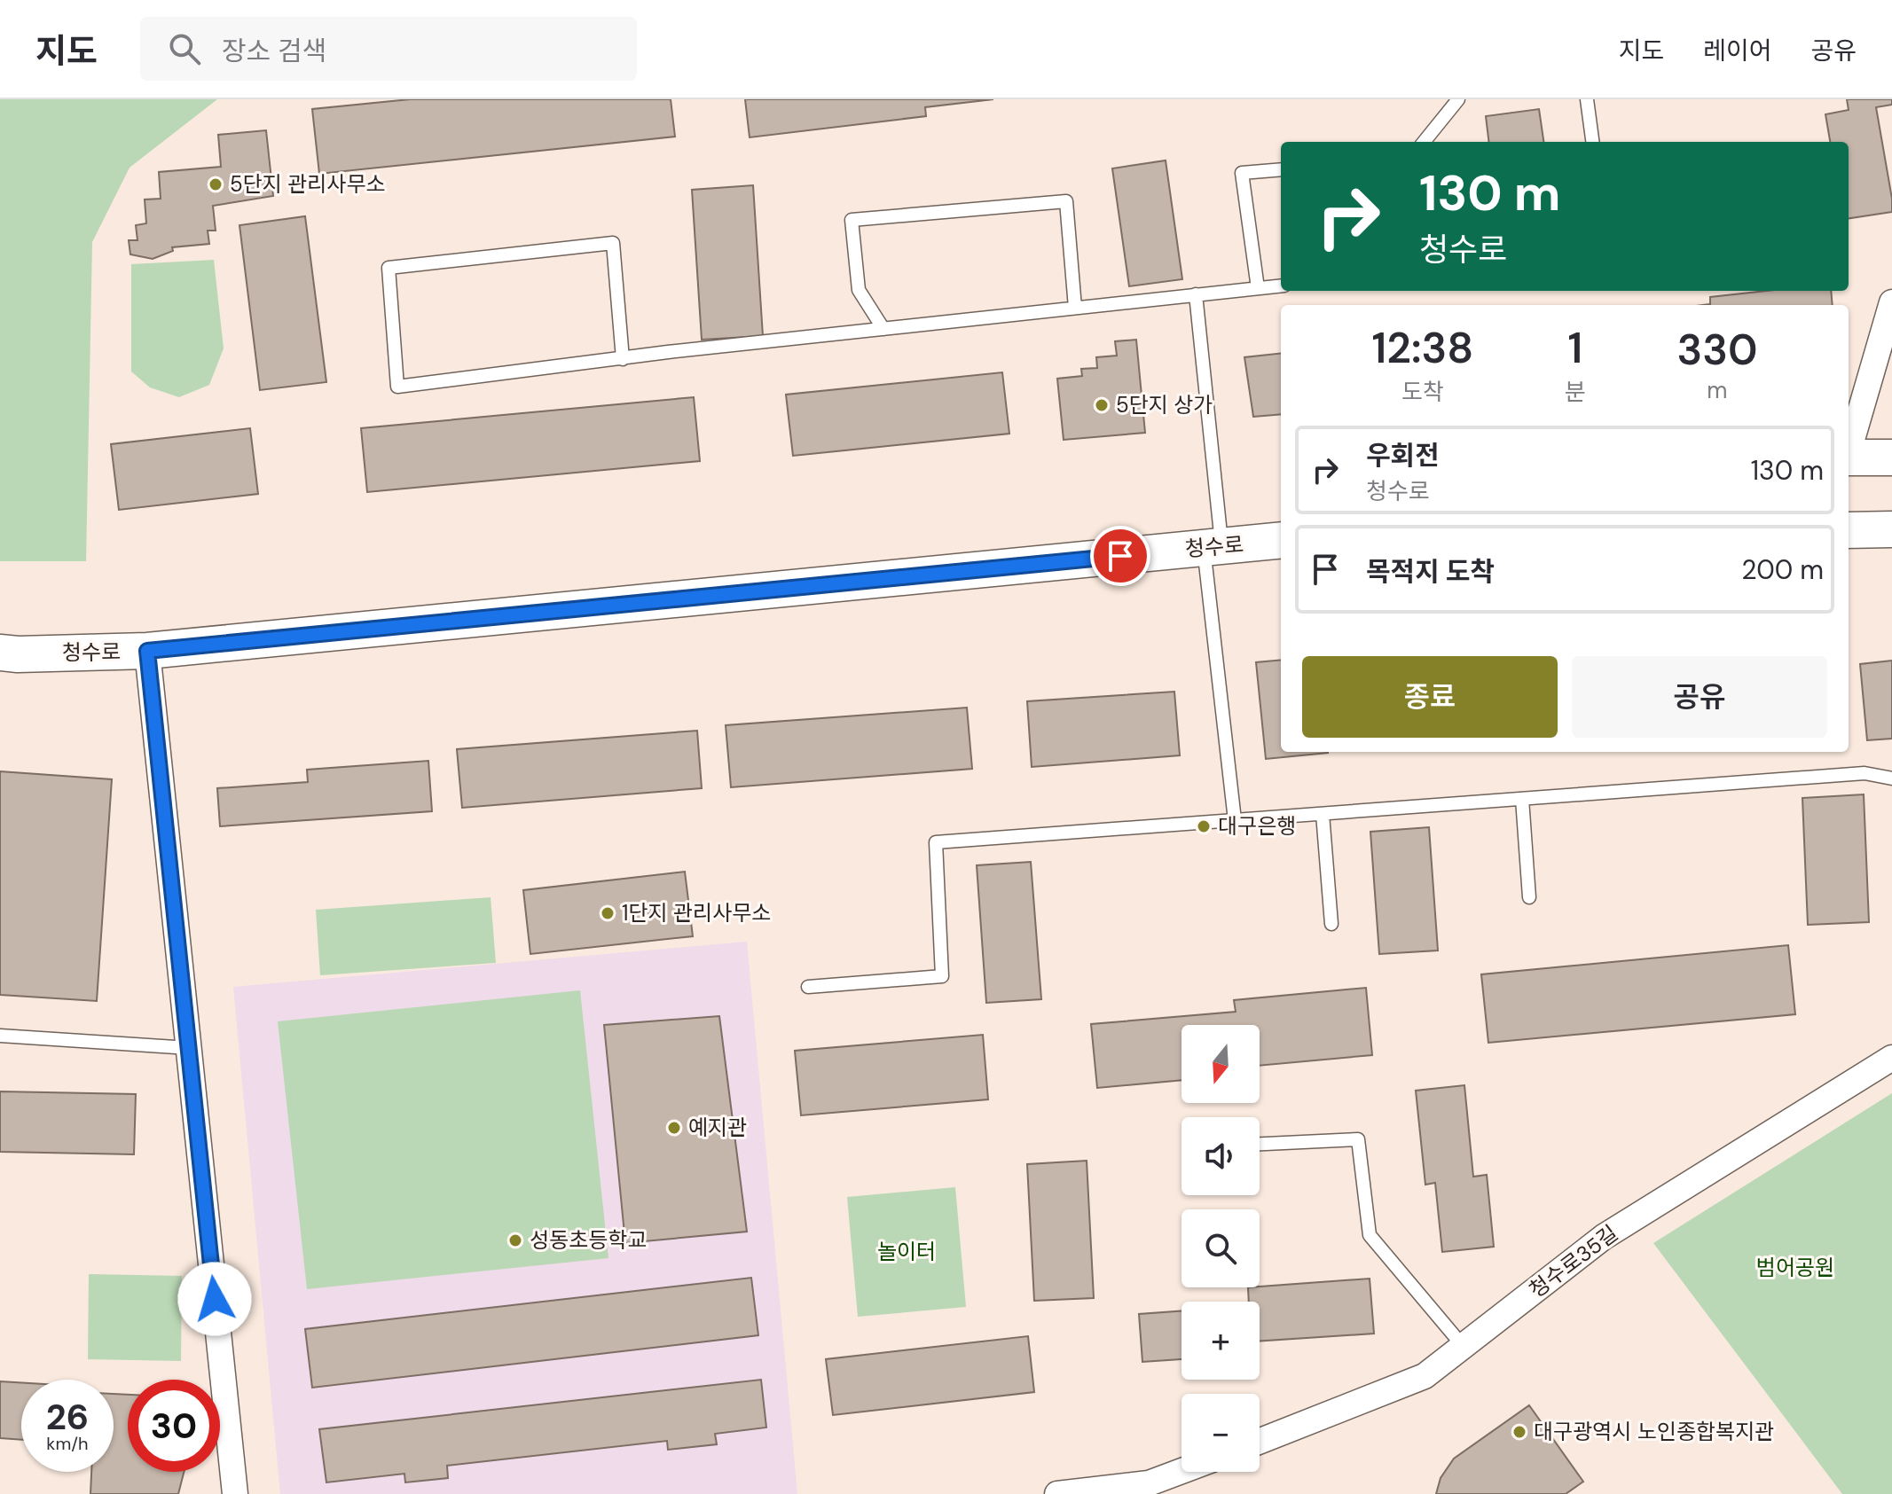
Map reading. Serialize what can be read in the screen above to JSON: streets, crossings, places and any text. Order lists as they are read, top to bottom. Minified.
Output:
{"streets":{"main road":["청수로"],"street":["청수로35길"]},"parks":["놀이터","범어공원"],"places":["5단지 관리사무소","5단지 상가","대구은행","1단지 관리사무소","예지관","성동초등학교","대구광역시 노인종합복지관"],"north":"bottom","page":{"header":"지도","search":"장소 검색","nav":["지도","레이어","공유"],"turn":["130 m","청수로"],"eta":["12:38","도착","1","분","330","m"],"list":[{"name":"우회전","note":"청수로","value":"130 m"},{"name":"목적지 도착","value":"200 m"}],"buttons":["종료","공유"],"map_buttons":["+","−"],"speed":"26 km/h","limit":"30"}}
